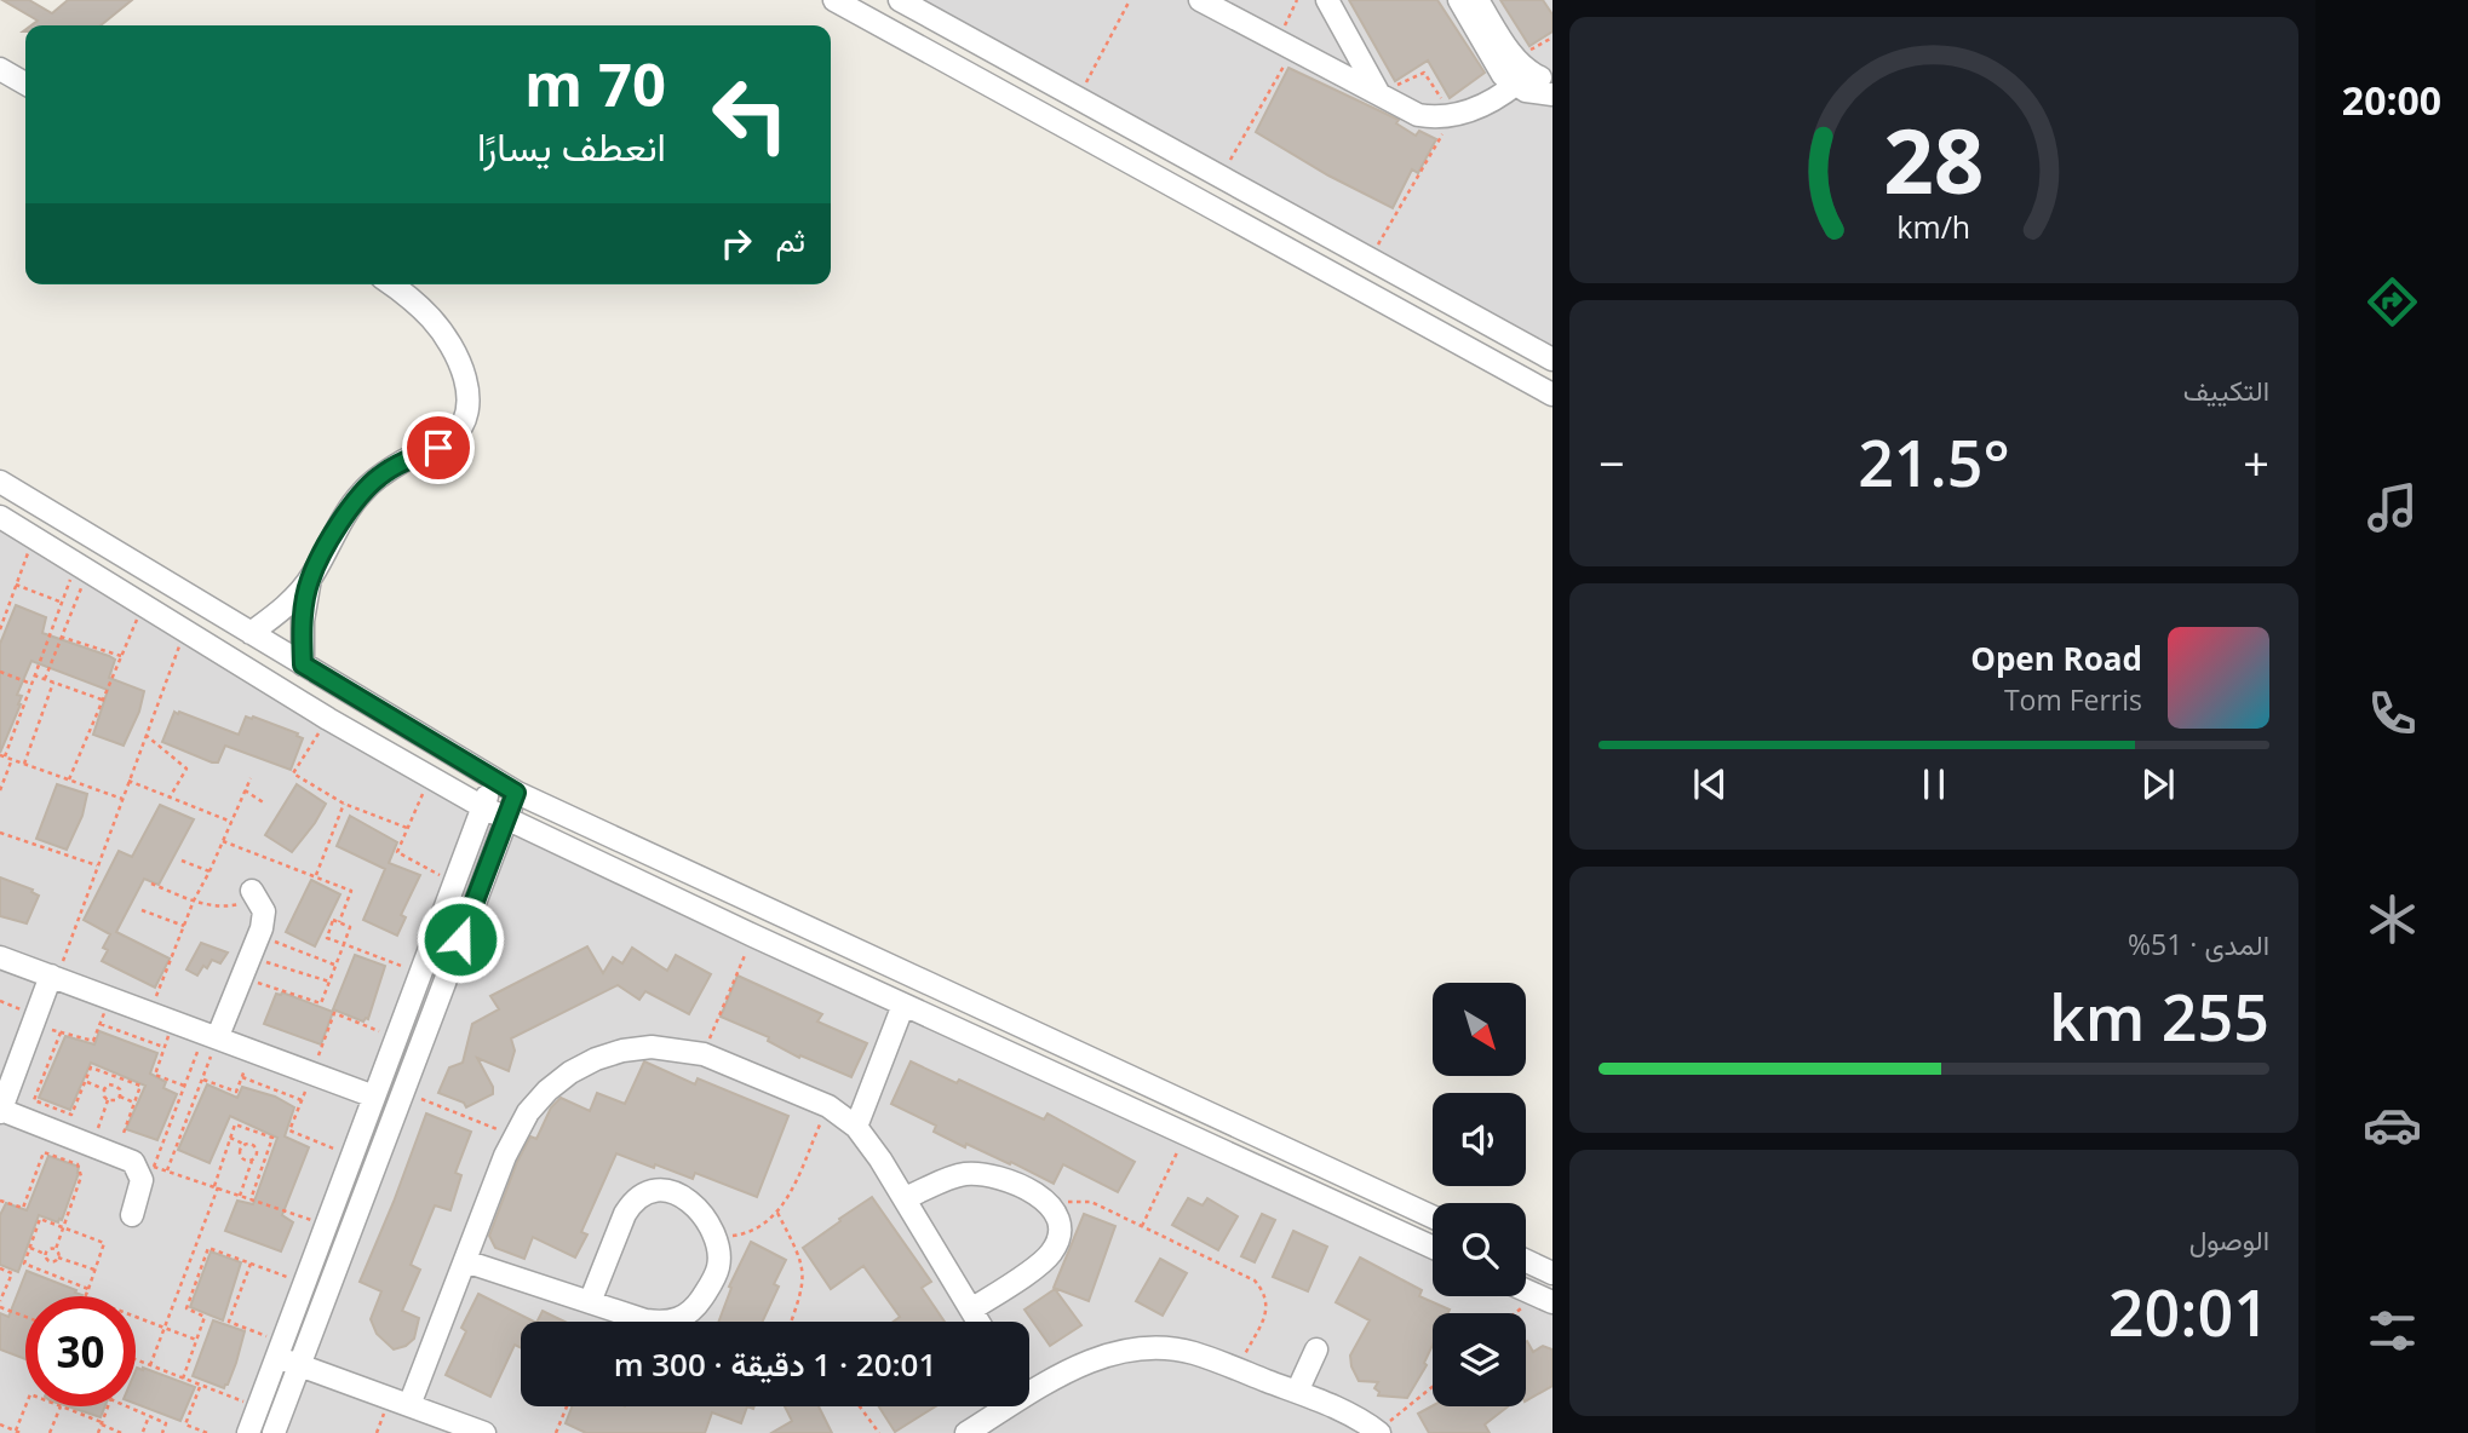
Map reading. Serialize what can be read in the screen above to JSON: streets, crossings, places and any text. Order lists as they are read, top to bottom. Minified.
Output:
{"north":"bottom right","page":{"tabs":"20:00","turn":["70 m","انعطف يسارًا"],"then":"ثم","tile":["التكييف",["المدى · 51%","255 km"],["الوصول","20:01"]],"heat":["−","21.5°","+"],"song":["Open Road","Tom Ferris"],"limit":"30","trip":"20:01 · 1 دقيقة · 300 m","gauge":["28","km/h"]}}
